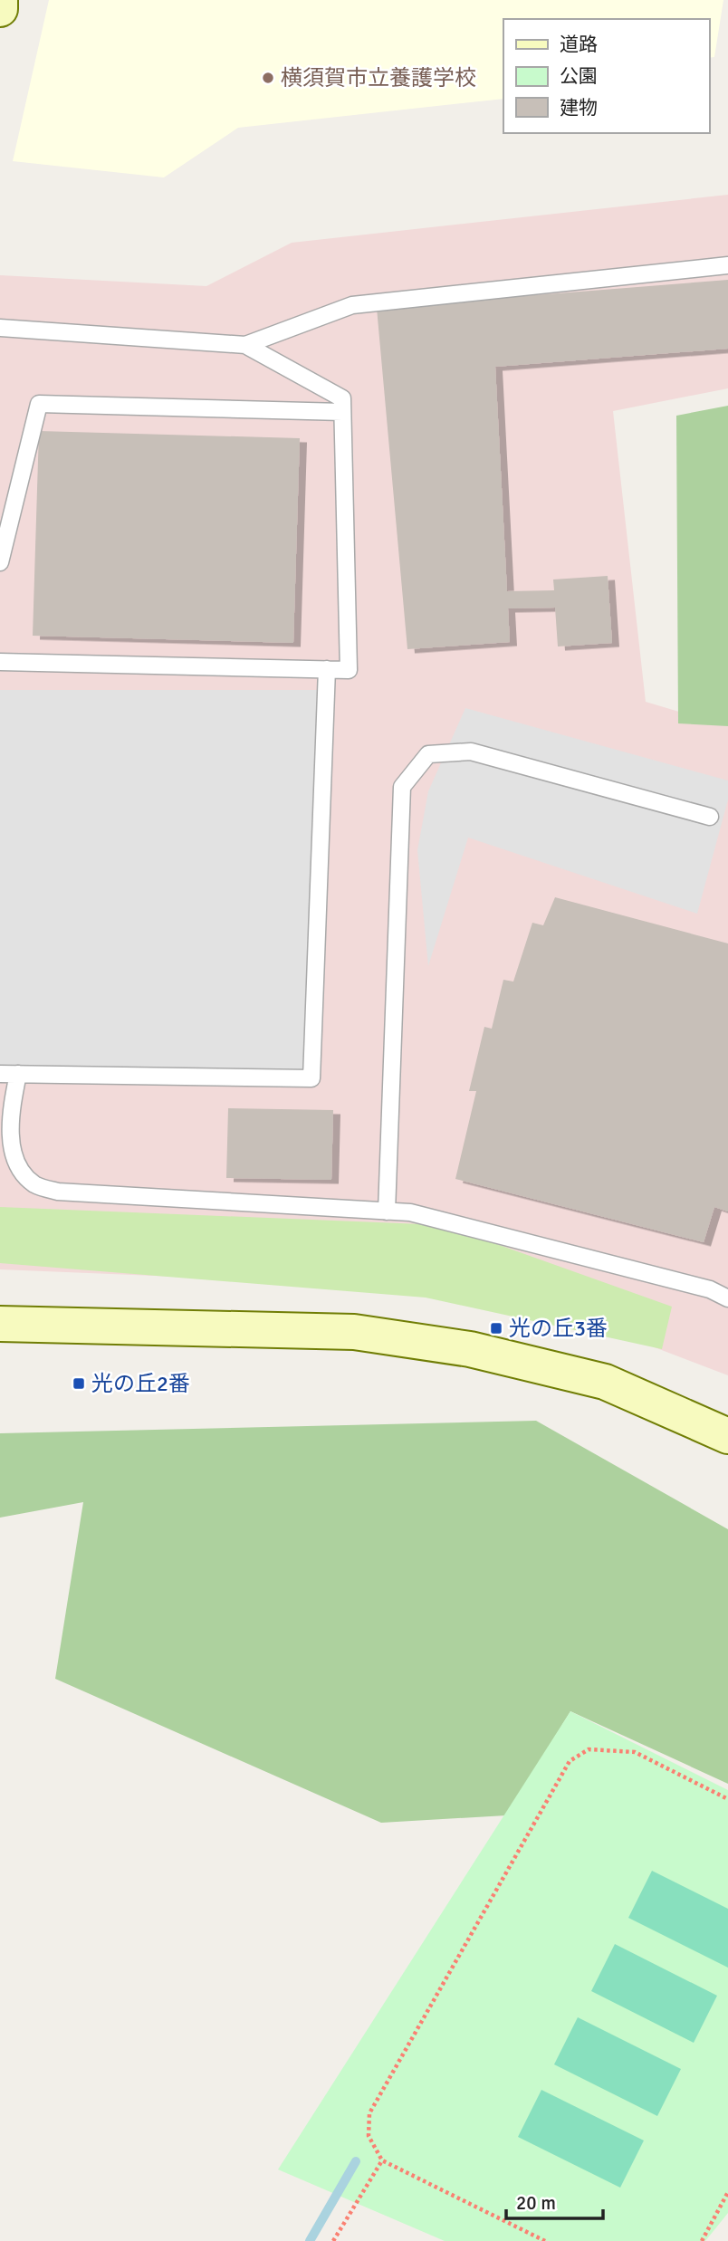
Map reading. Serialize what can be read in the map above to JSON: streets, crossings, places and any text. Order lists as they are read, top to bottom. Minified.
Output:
{"places":{"other":["横須賀市立養護学校"],"transit":["光の丘3番","光の丘2番"]},"legend":["道路","公園","建物"],"scale_bar":"20 m"}
